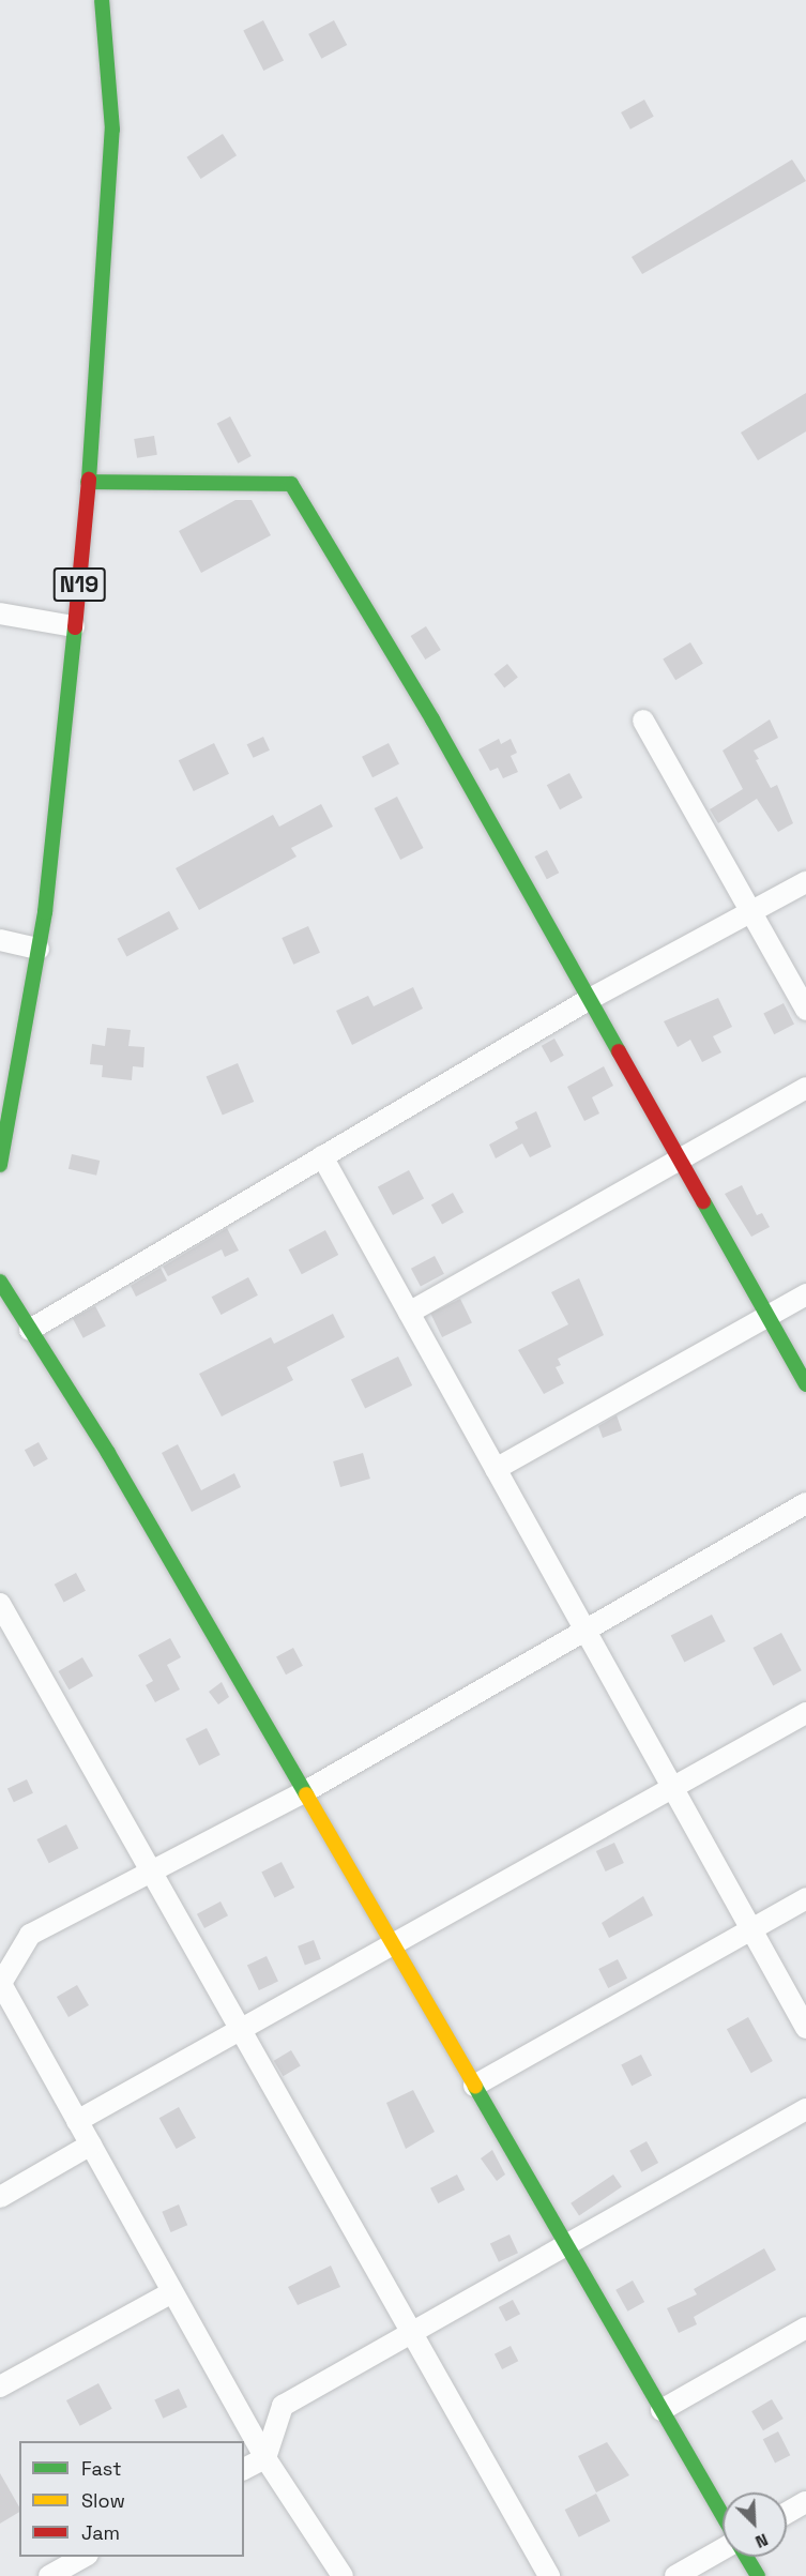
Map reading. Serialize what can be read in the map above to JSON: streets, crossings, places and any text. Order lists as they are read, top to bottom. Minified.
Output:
{"streets":{"street":["N19"]},"legend":["Fast","Slow","Jam"],"north":"bottom right"}
